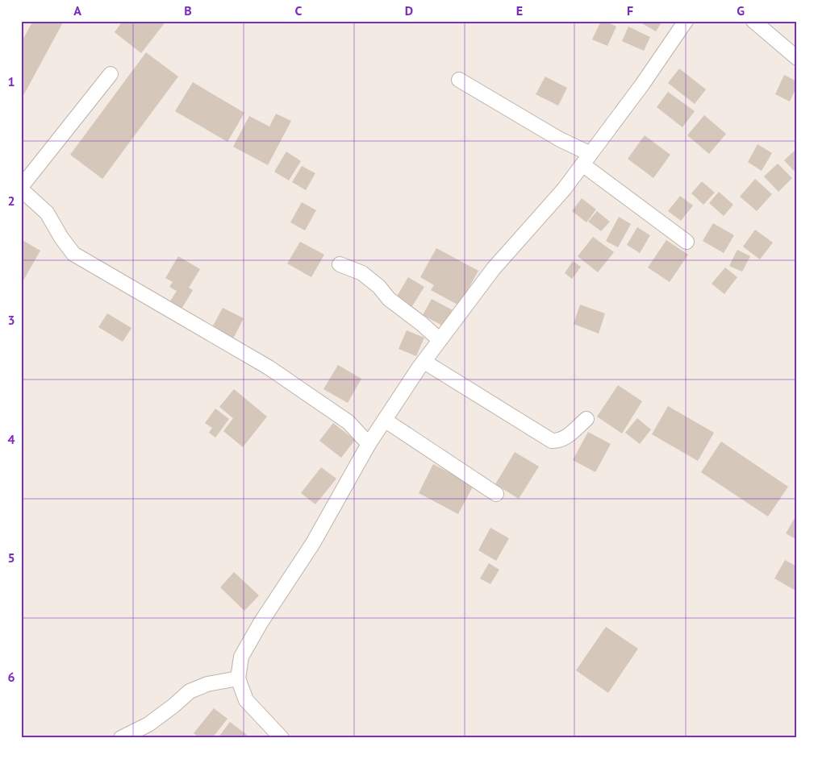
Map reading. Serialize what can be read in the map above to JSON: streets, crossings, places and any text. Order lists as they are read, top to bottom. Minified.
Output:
{"grid":{"columns":["A","B","C","D","E","F","G"],"rows":["1","2","3","4","5","6"]}}
